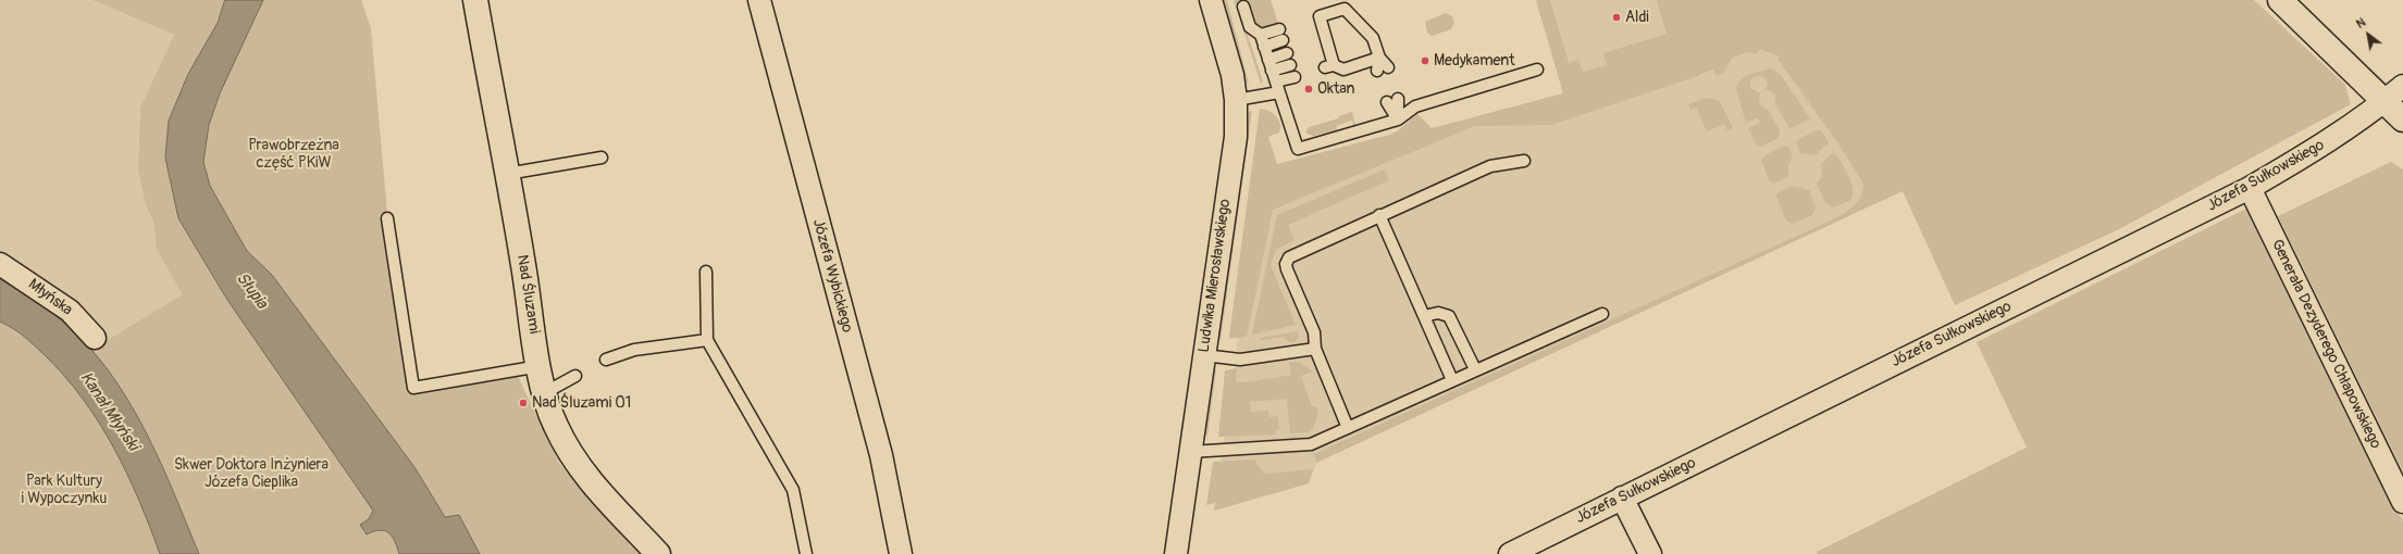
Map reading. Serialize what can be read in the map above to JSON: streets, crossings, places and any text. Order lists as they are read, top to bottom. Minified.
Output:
{"streets":{"street":["Józefa Sułkowskiego","Józefa Wybickiego","Ludwika Mierosławskiego","Nad Śluzami","Młyńska","Generała Dezyderego Chłapowskiego"]},"crossings":[["Józefa Sułkowskiego","Generała Dezyderego Chłapowskiego"]],"water":["Słupia","Kanał Młyński"],"parks":["Prawobrzeżna część PKiW","Skwer Doktora Inżyniera Józefa Cieplika","Park Kultury i Wypoczynku"],"places":["Aldi","Medykament","Oktan","Nad Śluzami 01"],"north":"top left"}
